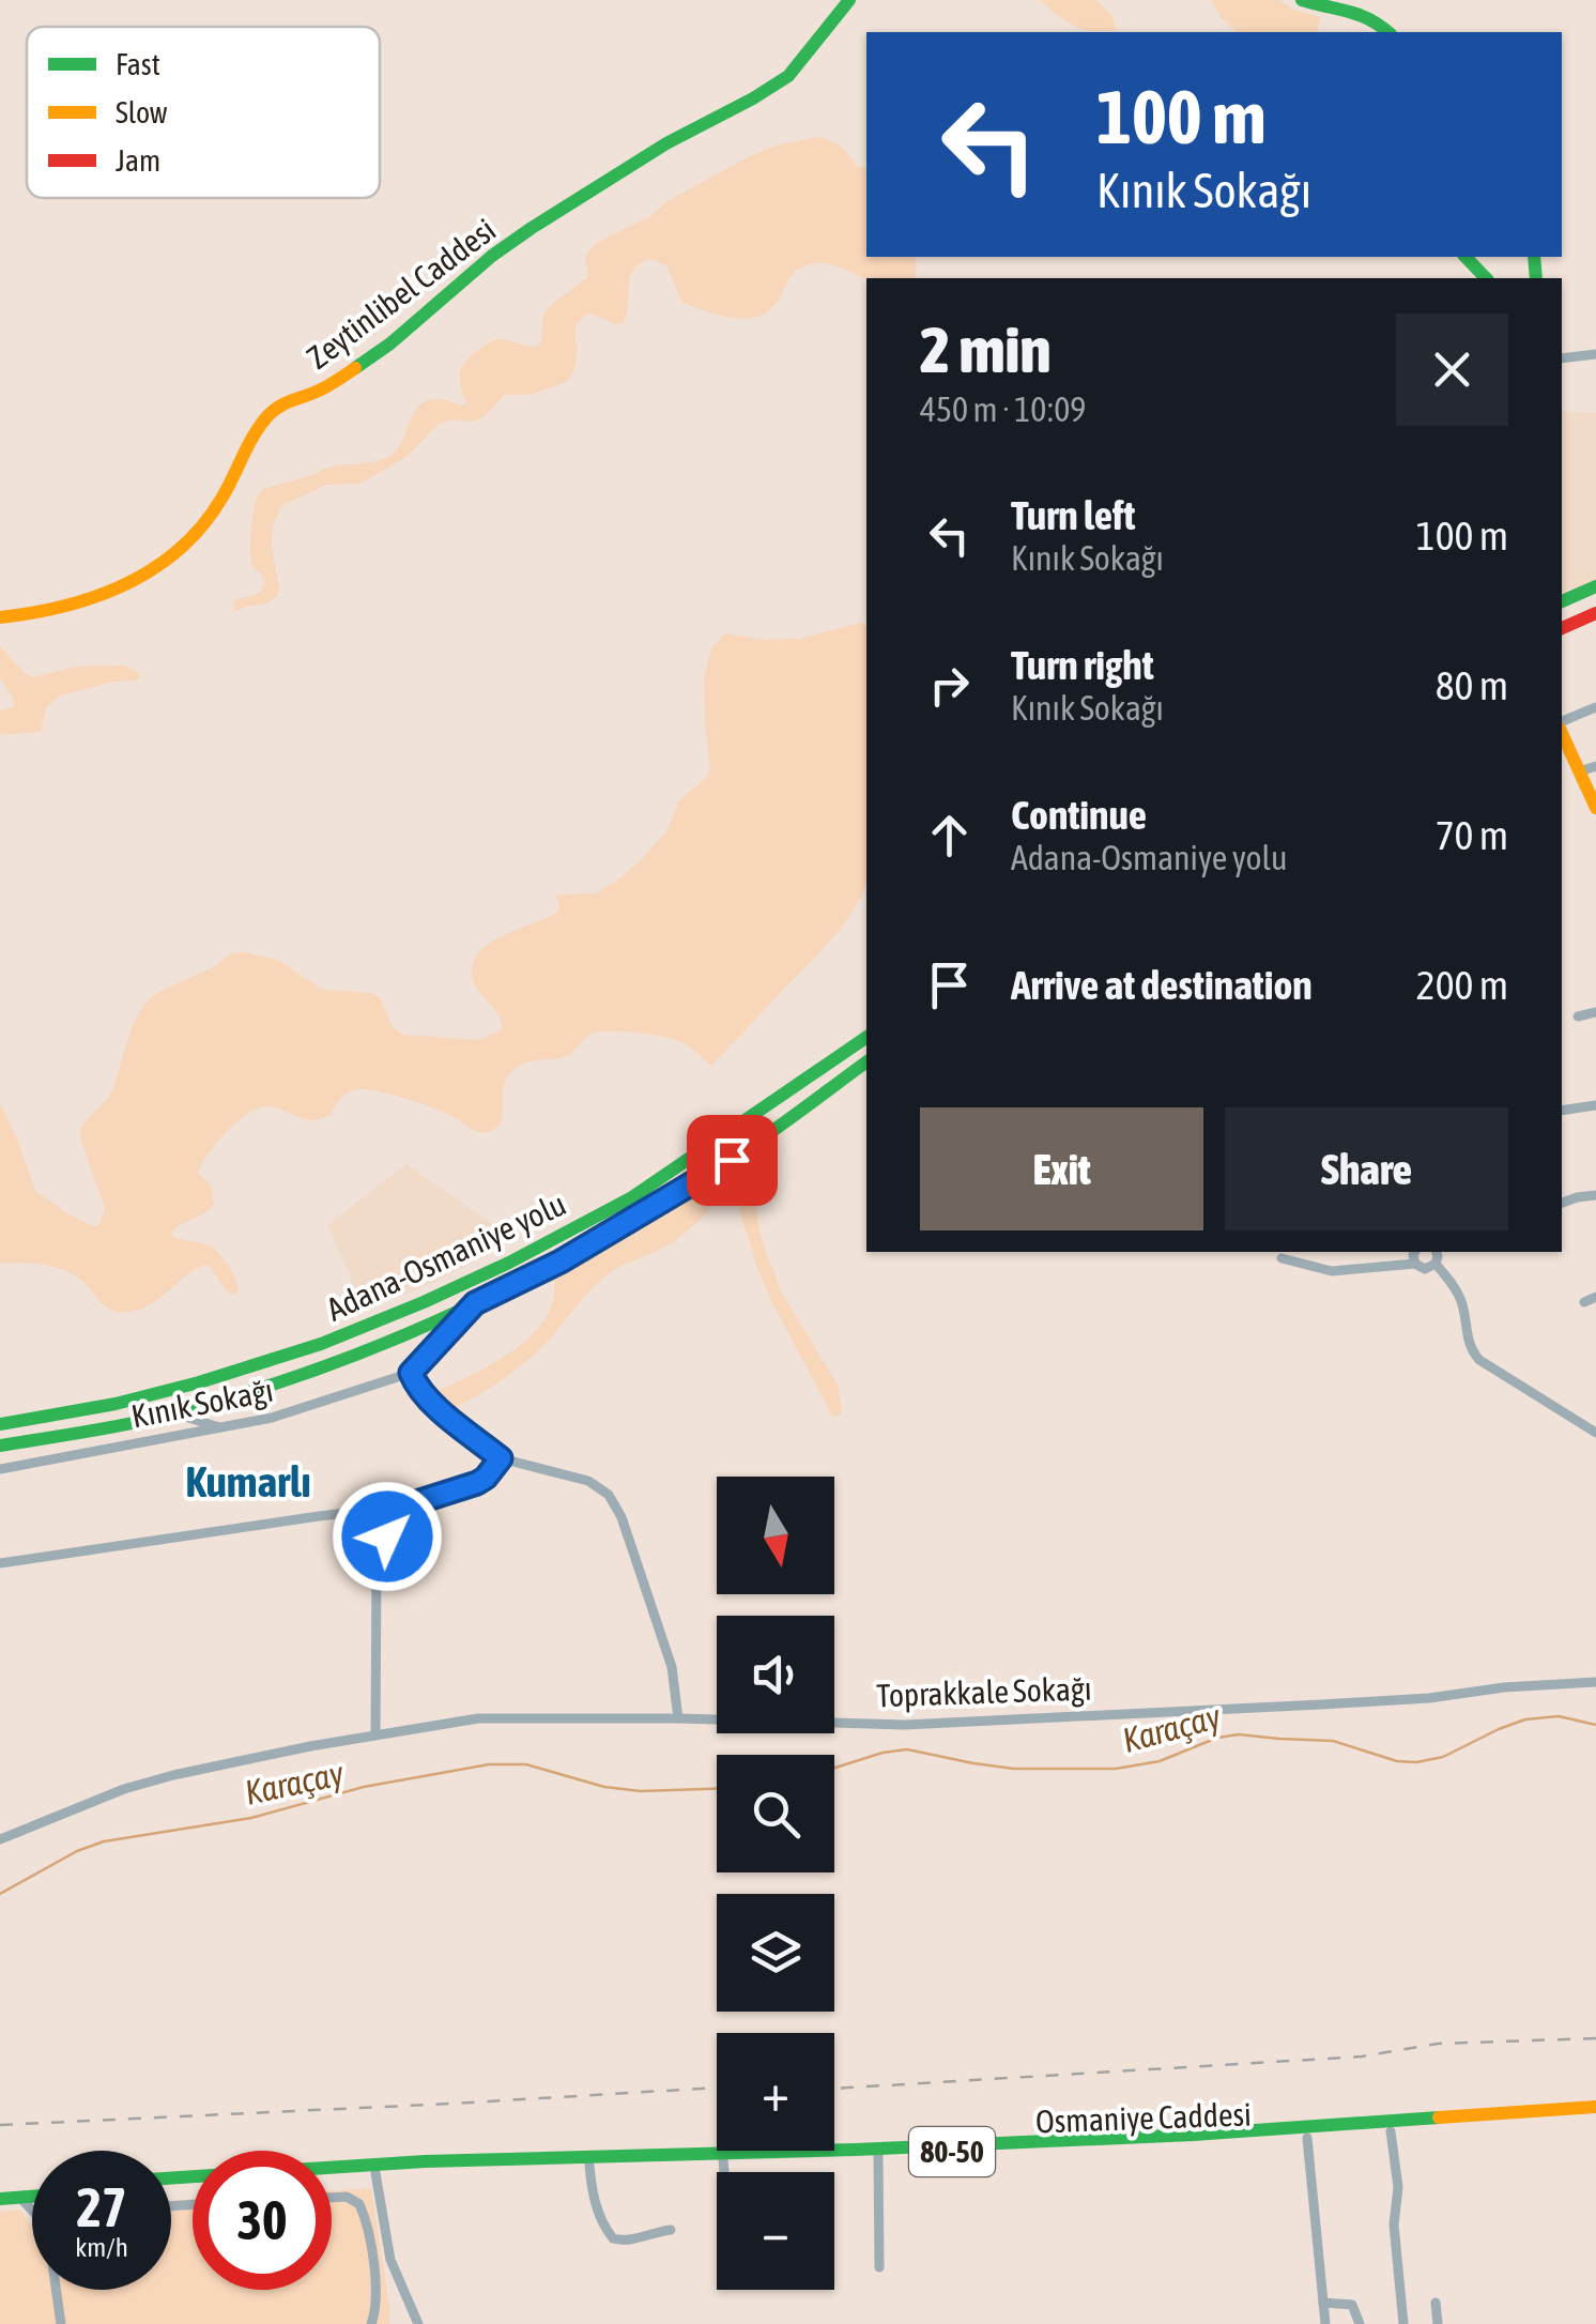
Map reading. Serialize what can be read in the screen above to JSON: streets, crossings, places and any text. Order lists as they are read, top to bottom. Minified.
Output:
{"streets":{"main road":["Zeytinlibel Caddesi","Adana-Osmaniye yolu","Osmaniye Caddesi","80-50"],"street":["Kınık Sokağı","Toprakkale Sokağı"]},"crossings":[["Adana-Osmaniye yolu","Kınık Sokağı"]],"districts":["Kumarlı"],"water":["Karaçay"],"legend":["Fast","Slow","Jam"],"north":"bottom","page":{"turn":["100 m","Kınık Sokağı"],"heading":["2 min","450 m · 10:09"],"list":[{"name":"Turn left","note":"Kınık Sokağı","value":"100 m"},{"name":"Turn right","note":"Kınık Sokağı","value":"80 m"},{"name":"Continue","note":"Adana-Osmaniye yolu","value":"70 m"},{"name":"Arrive at destination","value":"200 m"}],"buttons":["Exit","Share"],"map_buttons":["+","−"],"speed":"27 km/h","limit":"30"}}
